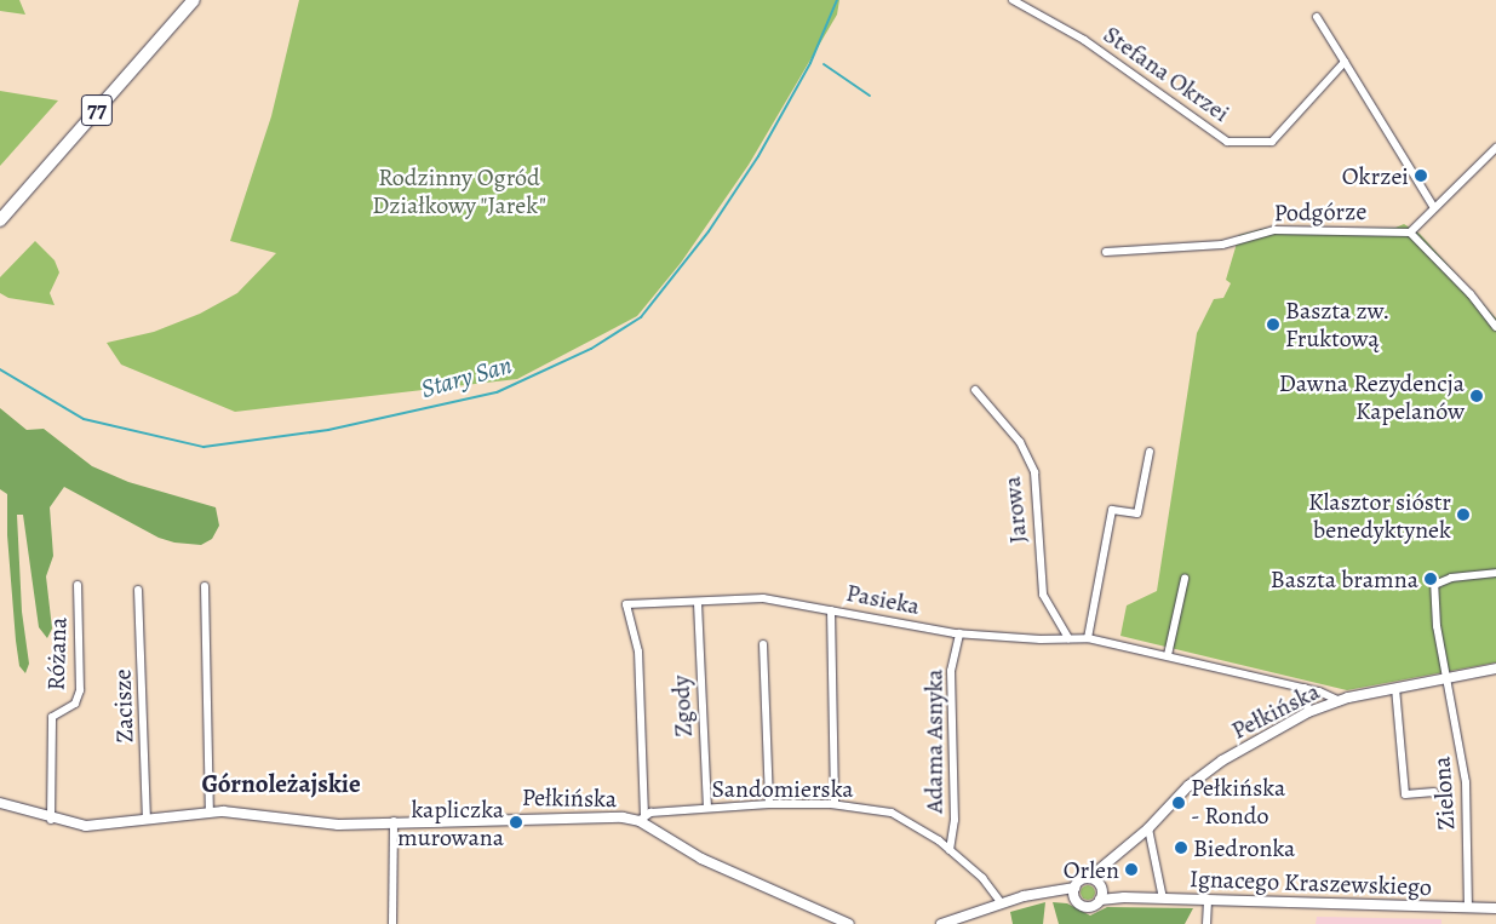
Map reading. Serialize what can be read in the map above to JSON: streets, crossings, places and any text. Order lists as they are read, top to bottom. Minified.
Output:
{"streets":{"main road":["77"],"street":["Stefana Okrzei","Podgórze","Jarowa","Pasieka","Różana","Zacisze","Zgody","Pełkińska","Adama Asnyka","Sandomierska","Zielona","Ignacego Kraszewskiego"]},"crossings":[["Jarowa","Pasieka"],["Pasieka","Zgody"],["Pasieka","Pełkińska"],["Pasieka","Adama Asnyka"],["Pasieka","Sandomierska"],["Różana","Pełkińska"],["Zacisze","Pełkińska"],["Zgody","Sandomierska"],["Pełkińska","Sandomierska"],["Pełkińska","Zielona"],["Pełkińska","Ignacego Kraszewskiego"],["Adama Asnyka","Sandomierska"],["Zielona","Ignacego Kraszewskiego"]],"districts":["Górnoleżajskie"],"water":["Stary San"],"parks":["Rodzinny Ogród Działkowy \"Jarek\""],"places":["Okrzei","Baszta zw. Fruktową","Dawna Rezydencja Kapelanów","Klasztor sióstr benedyktynek","Baszta bramna","Pełkińska - Rondo","kapliczka murowana","Biedronka","Orlen"]}
